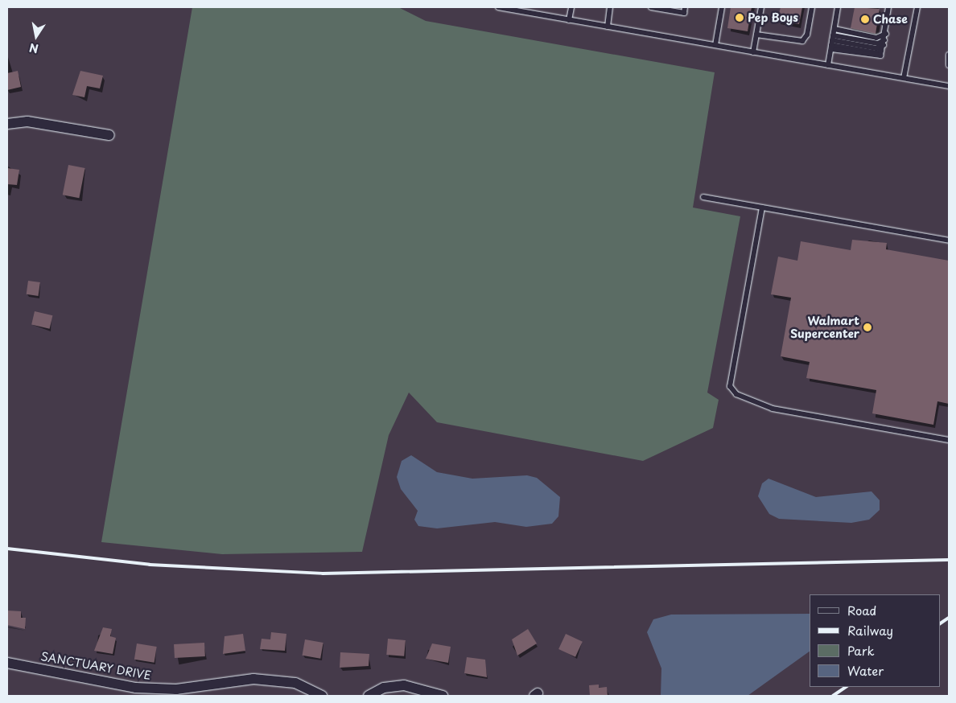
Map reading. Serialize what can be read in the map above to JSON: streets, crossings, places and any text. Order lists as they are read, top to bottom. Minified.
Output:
{"streets":{"street":["SANCTUARY DRIVE"]},"places":["Pep Boys","Chase","Walmart Supercenter"],"legend":["Road","Railway","Park","Water"],"north":"bottom"}
